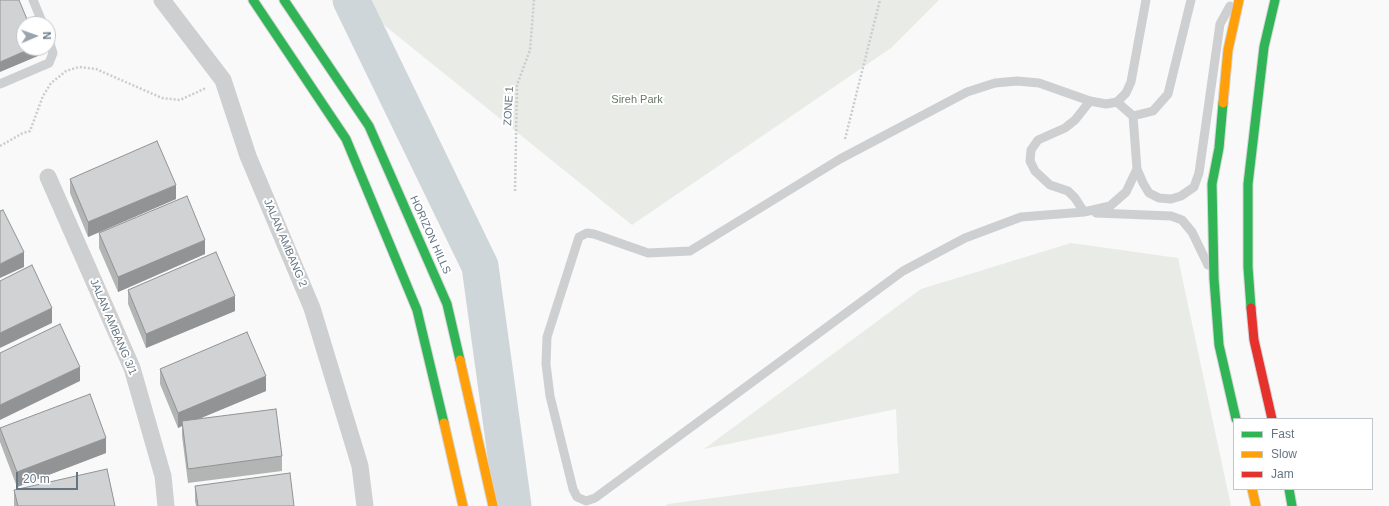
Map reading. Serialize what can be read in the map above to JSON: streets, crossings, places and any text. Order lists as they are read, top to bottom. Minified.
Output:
{"streets":{"street":["HORIZON HILLS","JALAN AMBANG 2","JALAN AMBANG 3/1"],"path":["ZONE 1"]},"parks":["Sireh Park"],"legend":["Fast","Slow","Jam"],"scale_bar":"20 m","north":"right"}
